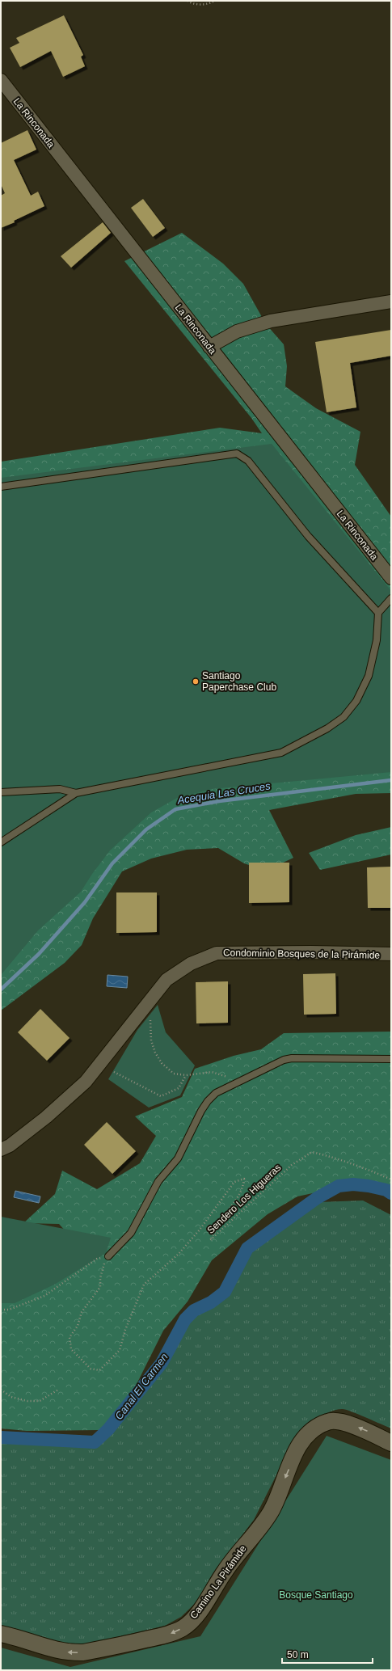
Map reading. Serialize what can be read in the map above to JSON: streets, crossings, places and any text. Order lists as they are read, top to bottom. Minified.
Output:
{"streets":{"street":["La Rinconada","Condominio Bosques de la Pirámide","Camino La Pirámide"],"path":["Sendero Los Higueras"]},"one_way":["Camino La Pirámide"],"water":["Acequia Las Cruces","Canal El Carmen"],"parks":["Bosque Santiago"],"places":["Santiago Paperchase Club"],"scale_bar":"50 m"}
